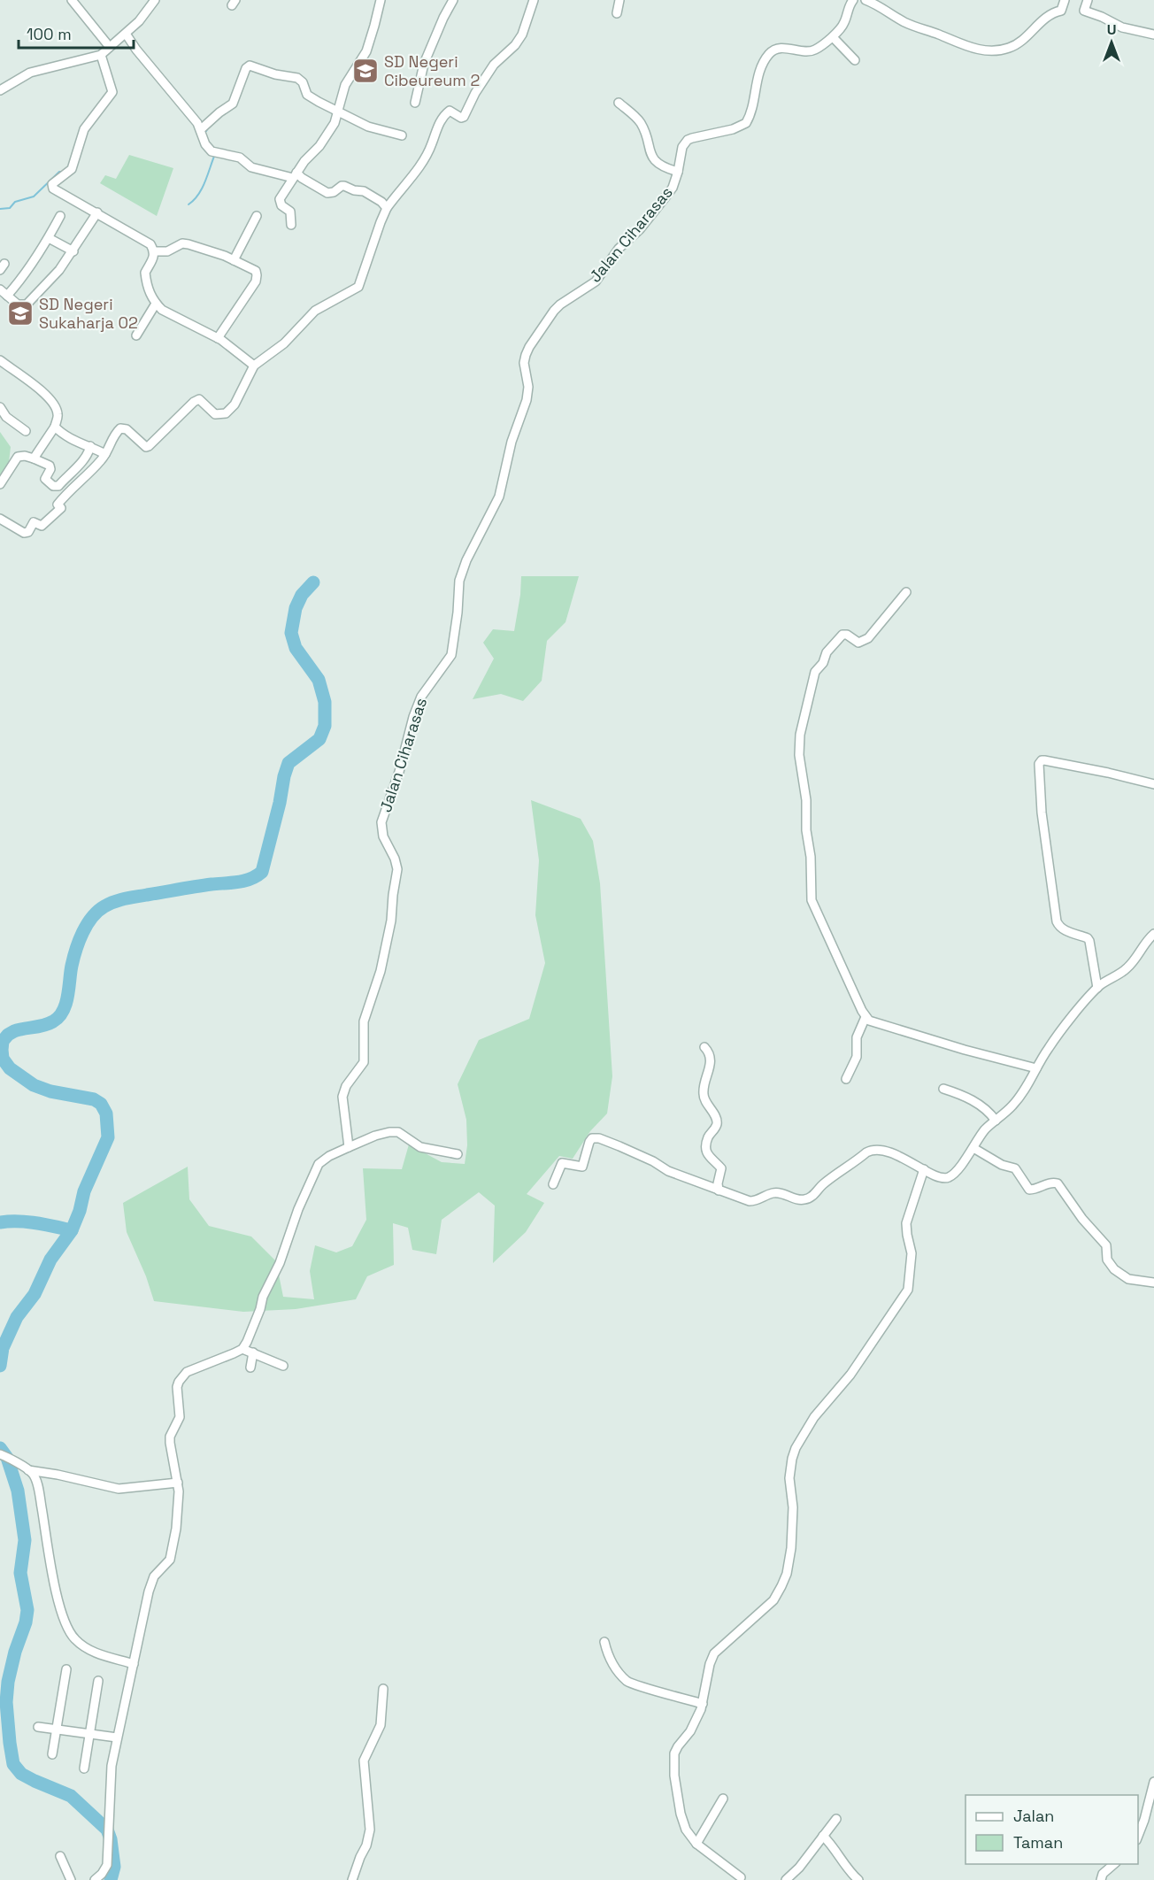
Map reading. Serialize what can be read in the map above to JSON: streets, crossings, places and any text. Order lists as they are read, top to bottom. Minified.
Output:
{"streets":{"street":["Jalan Ciharasas"]},"places":{"school or university":["SD Negeri Cibeureum 2","SD Negeri Sukaharja 02"]},"legend":["Jalan","Taman"],"scale_bar":"100 m","north":"top"}
